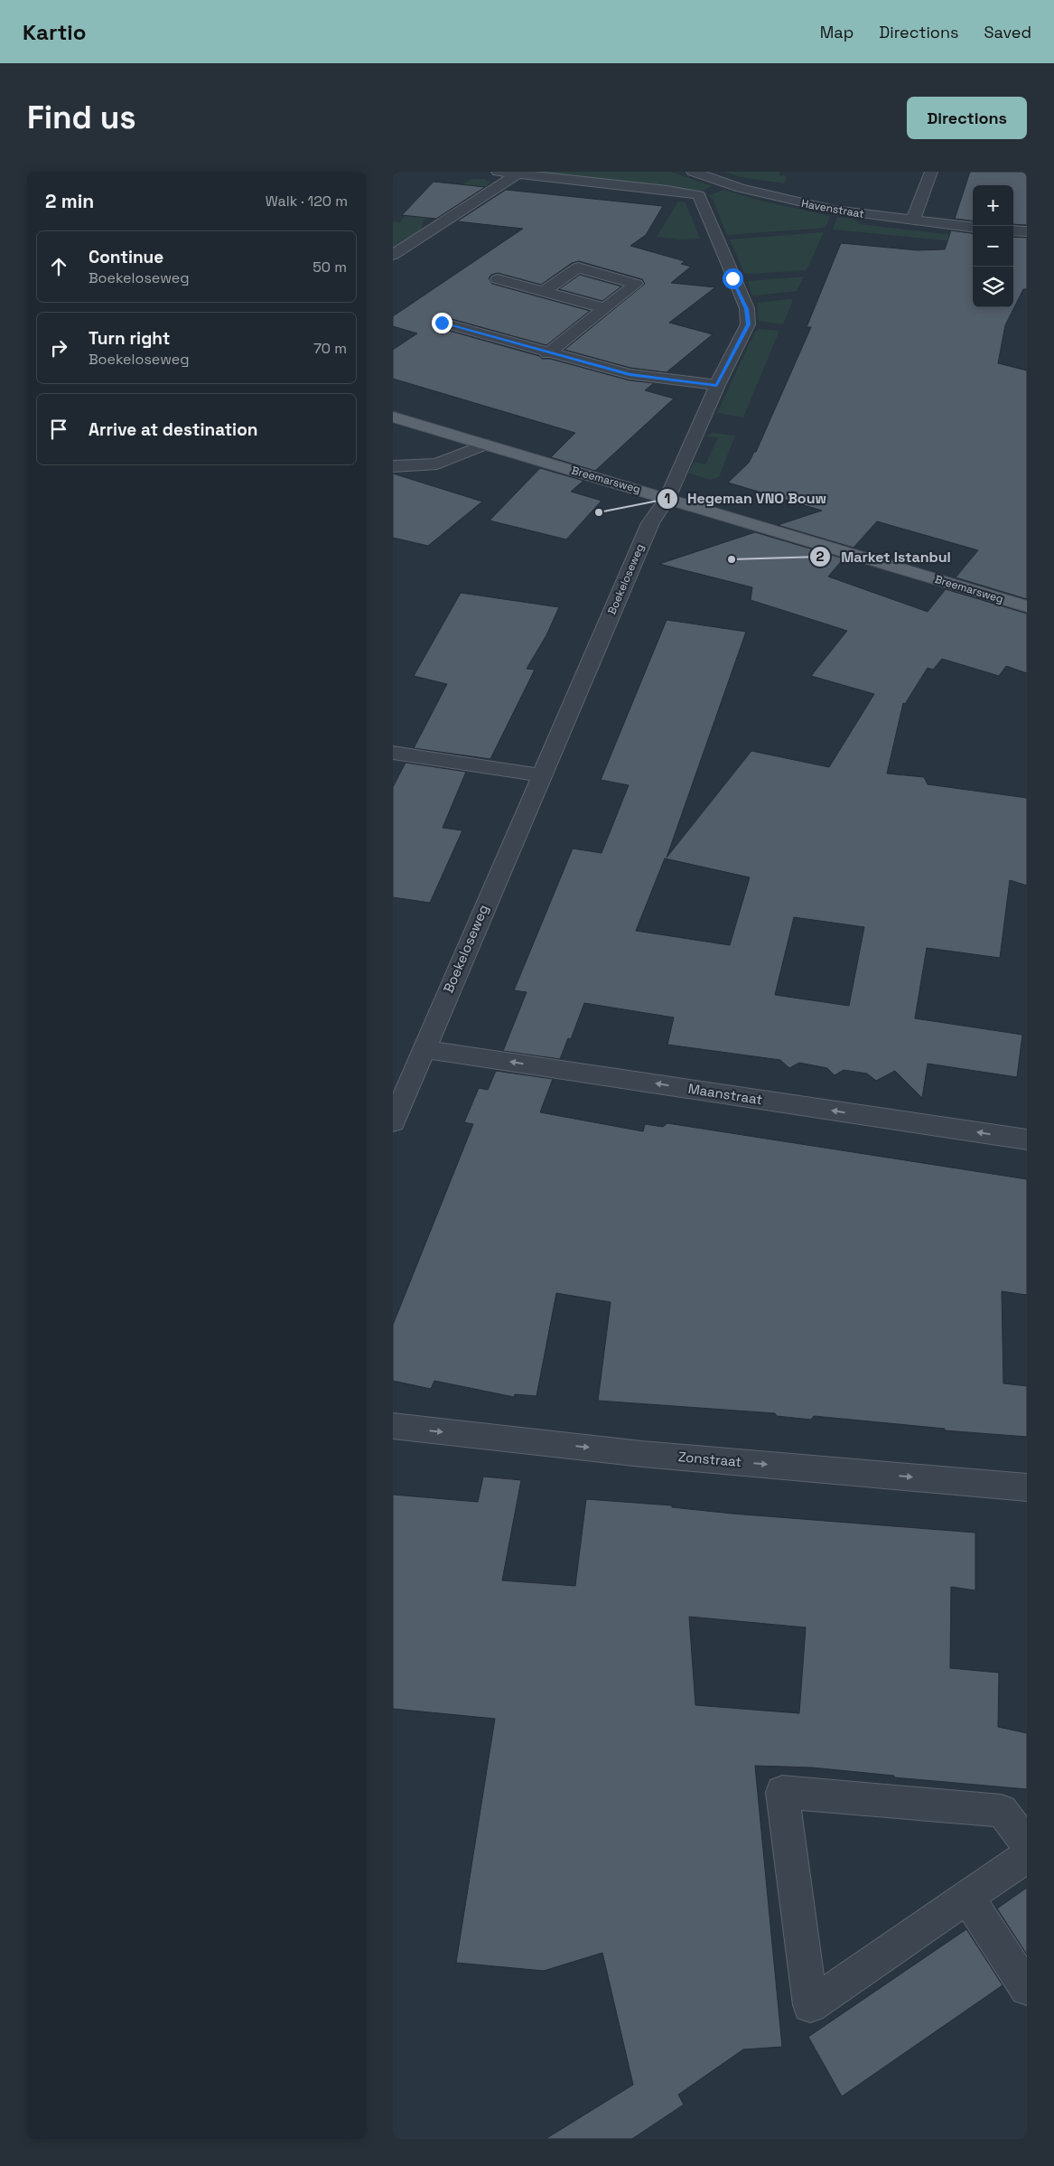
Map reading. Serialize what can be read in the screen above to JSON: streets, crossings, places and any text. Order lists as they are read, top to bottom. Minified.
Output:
{"streets":{"main road":["Breemarsweg"],"street":["Havenstraat","Boekeloseweg","Maanstraat","Zonstraat"]},"crossings":[["Breemarsweg","Boekeloseweg"],["Boekeloseweg","Maanstraat"]],"one_way":["Maanstraat","Zonstraat"],"places":["Hegeman VNO Bouw","Market Istanbul"],"page":{"header":"Kartio","nav":["Map","Directions","Saved"],"buttons":"Directions","title":"Find us","heading":["2 min","Walk · 120 m"],"map_buttons":["+","−"],"list":[["Continue","Boekeloseweg","50 m"],["Turn right","Boekeloseweg","70 m"],"Arrive at destination"]}}
